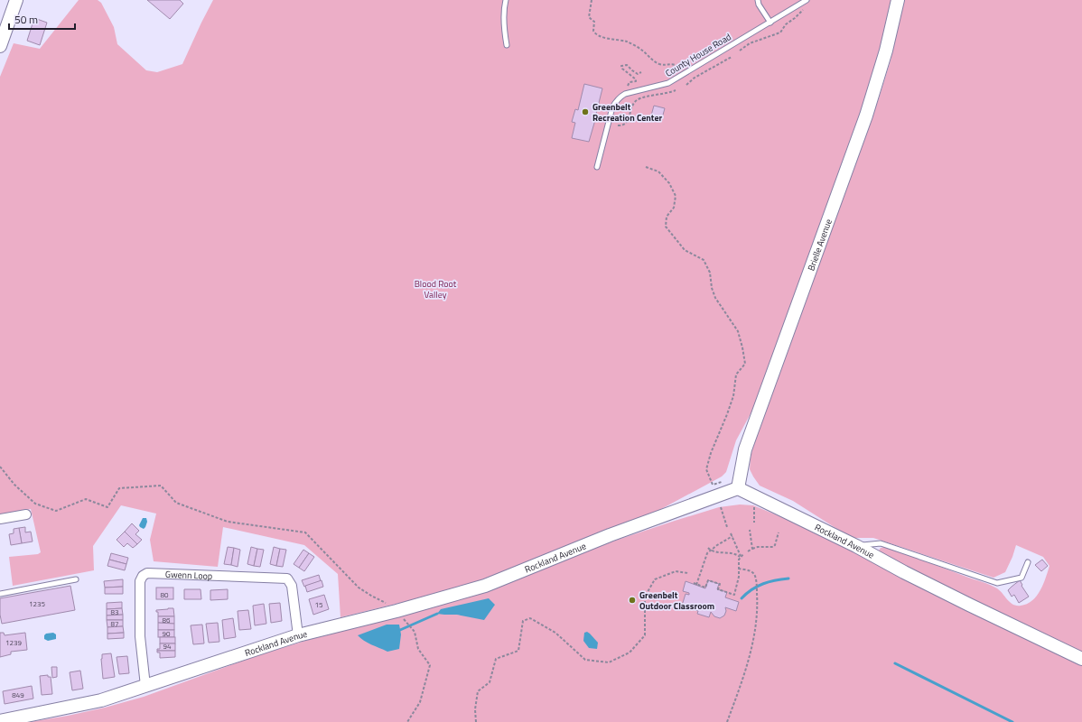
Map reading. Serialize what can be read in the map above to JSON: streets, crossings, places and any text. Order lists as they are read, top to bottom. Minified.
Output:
{"streets":{"street":["Brielle Avenue","Rockland Avenue","Gwenn Loop"],"lane":["County House Road"]},"crossings":[["Brielle Avenue","Rockland Avenue"],["Rockland Avenue","Gwenn Loop"]],"parks":["Blood Root Valley"],"places":["Greenbelt Recreation Center","Greenbelt Outdoor Classroom"],"house_numbers":["80","1235","15","83","86","87","90","1239","94","849"],"scale_bar":"50 m"}
